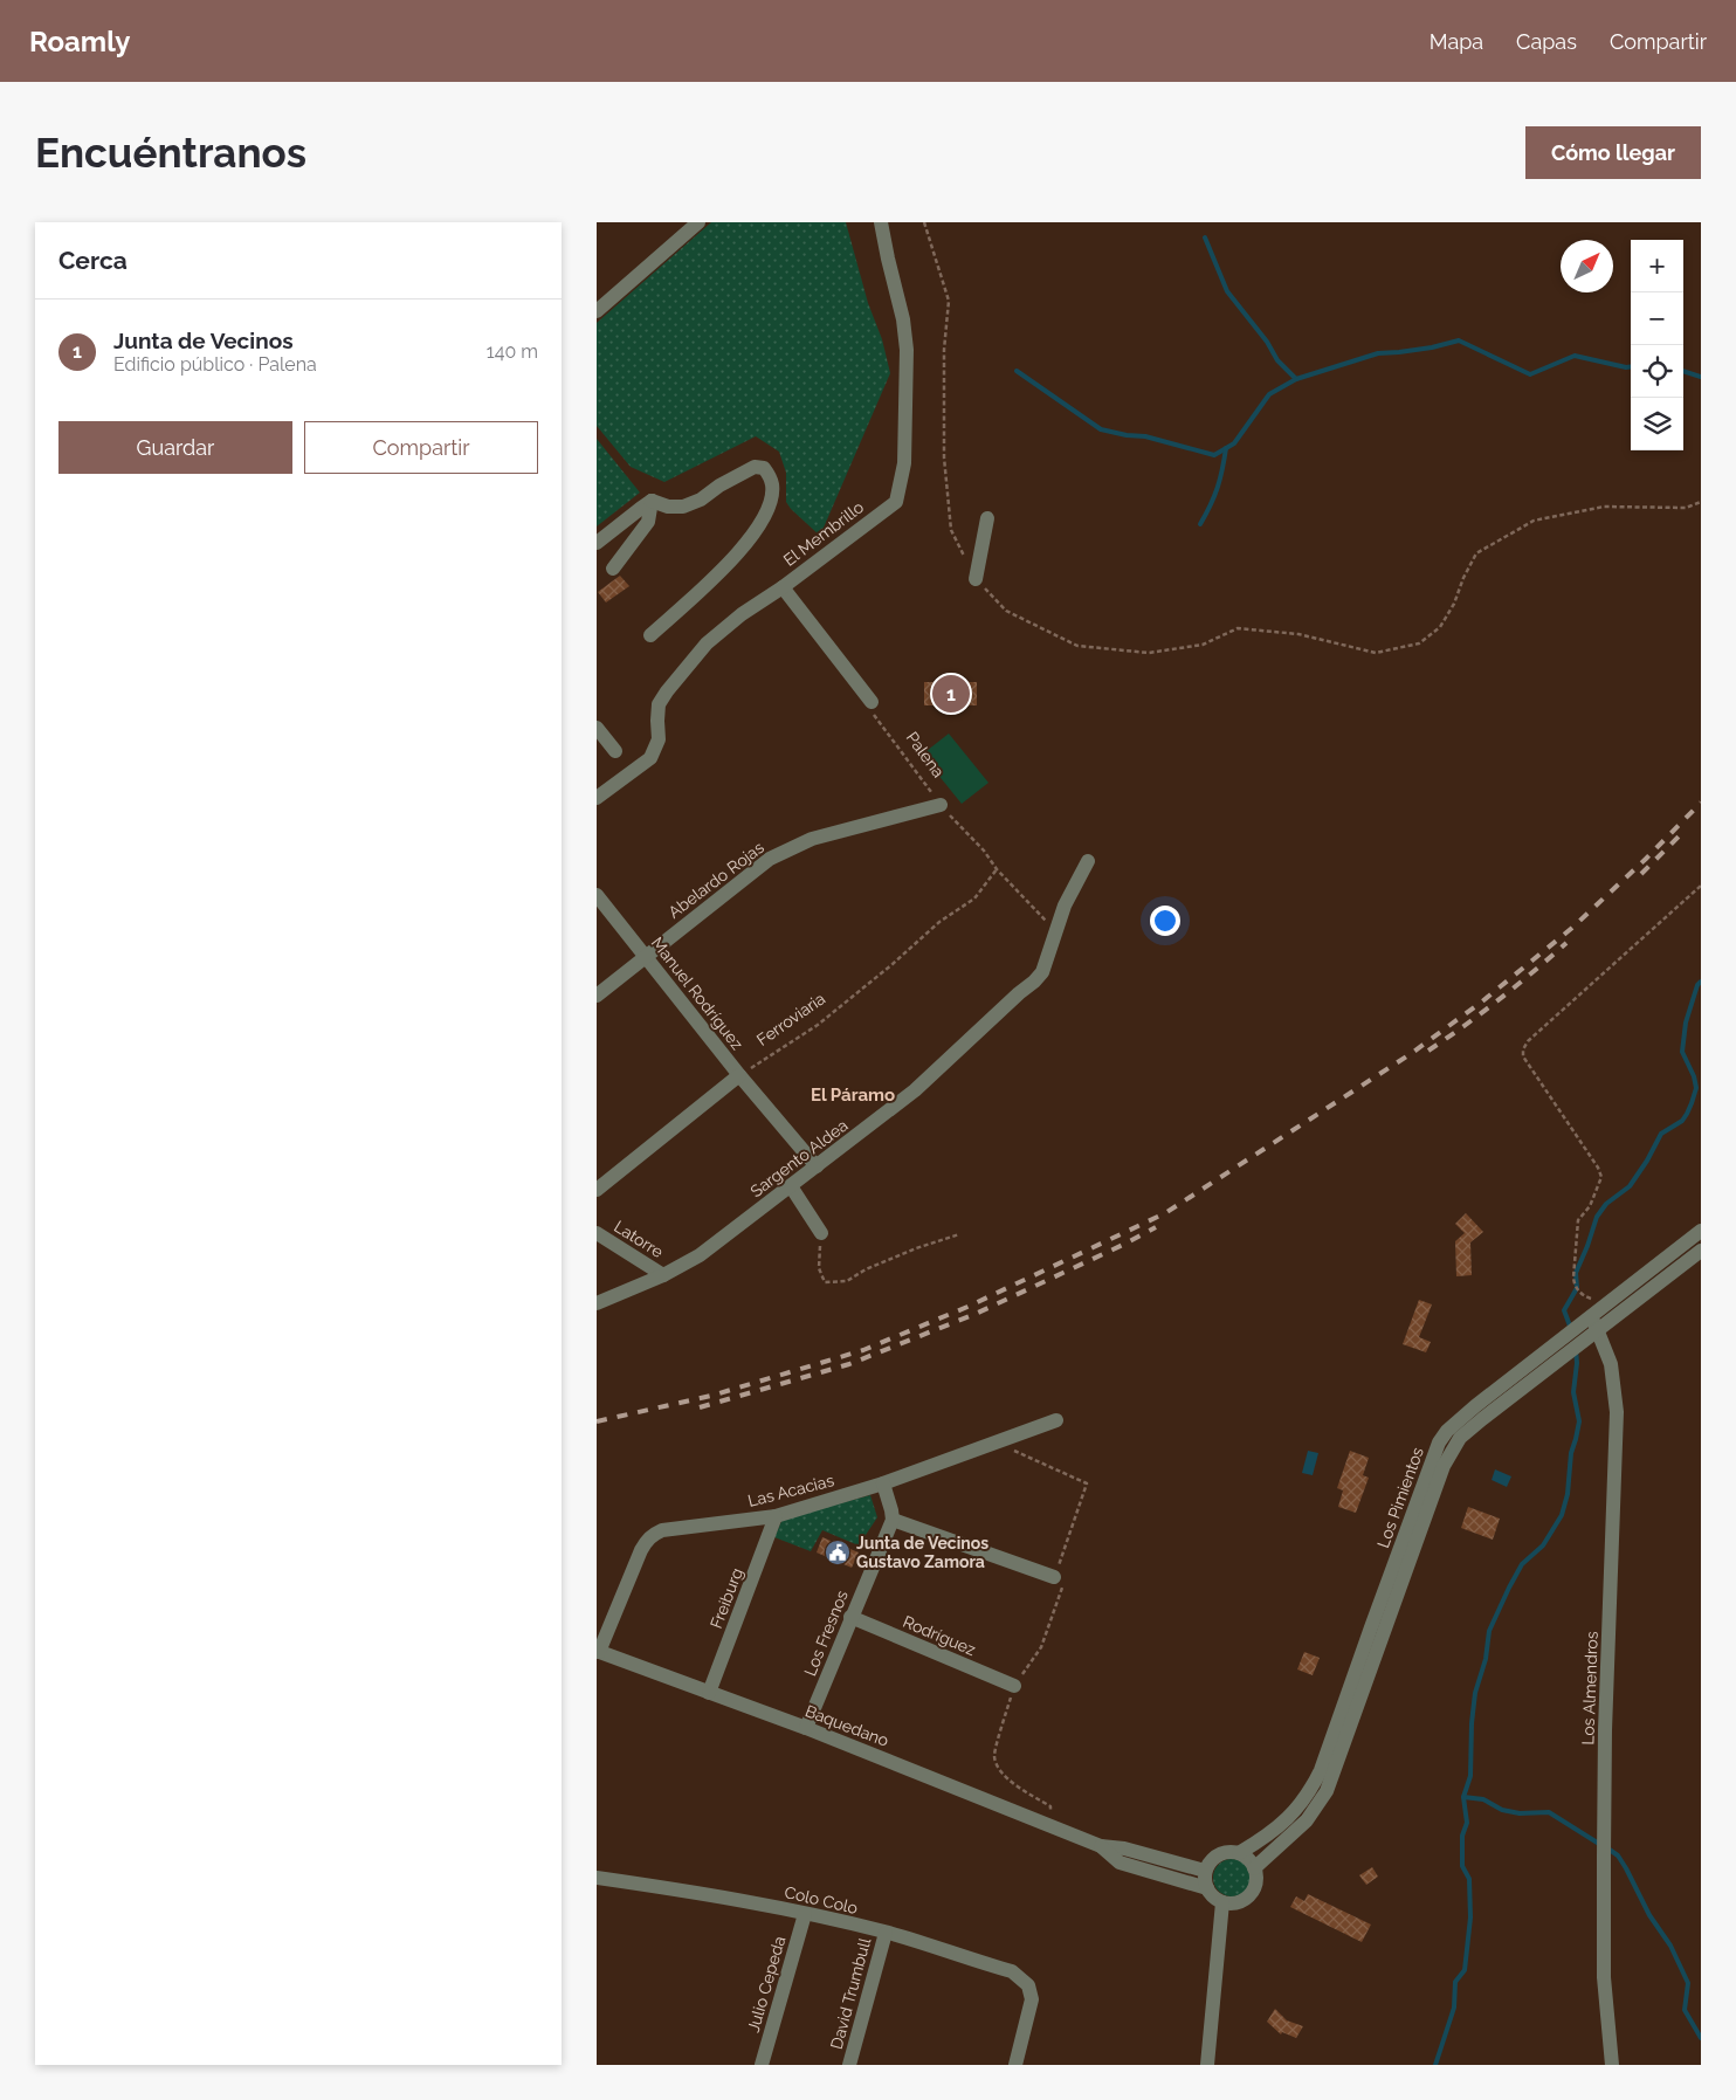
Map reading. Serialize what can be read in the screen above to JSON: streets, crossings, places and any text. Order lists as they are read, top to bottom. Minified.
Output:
{"streets":{"street":["El Membrillo","Abelardo Rojas","Manuel Rodríguez","Sargento Aldea","Latorre","Las Acacias","Los Pimientos","Freiburg","Los Fresnos","Rodríguez","Los Almendros","Baquedano","Colo Colo","Julio Cepeda","David Trumbull"],"path":["Palena","Ferroviaria"]},"crossings":[["Palena","Abelardo Rojas"],["Palena","Ferroviaria"],["Palena","Sargento Aldea"],["Abelardo Rojas","Manuel Rodríguez"],["Manuel Rodríguez","Ferroviaria"],["Manuel Rodríguez","Sargento Aldea"],["Sargento Aldea","Latorre"],["Las Acacias","Freiburg"],["Las Acacias","Baquedano"],["Los Pimientos","Los Almendros"],["Freiburg","Baquedano"],["Los Fresnos","Rodríguez"],["Los Fresnos","Baquedano"],["Colo Colo","Julio Cepeda"],["Colo Colo","David Trumbull"]],"districts":["El Páramo"],"places":{"public building":["Junta de Vecinos Gustavo Zamora"]},"north":"top right","page":{"header":"Roamly","nav":["Mapa","Capas","Compartir"],"buttons":["Cómo llegar",["Guardar","Compartir"]],"title":"Encuéntranos","heading":"Cerca","map_buttons":["+","−"],"list":[{"mark":"1","name":"Junta de Vecinos","note":"Edificio público · Palena","value":"140 m"}],"pins":"1"}}
